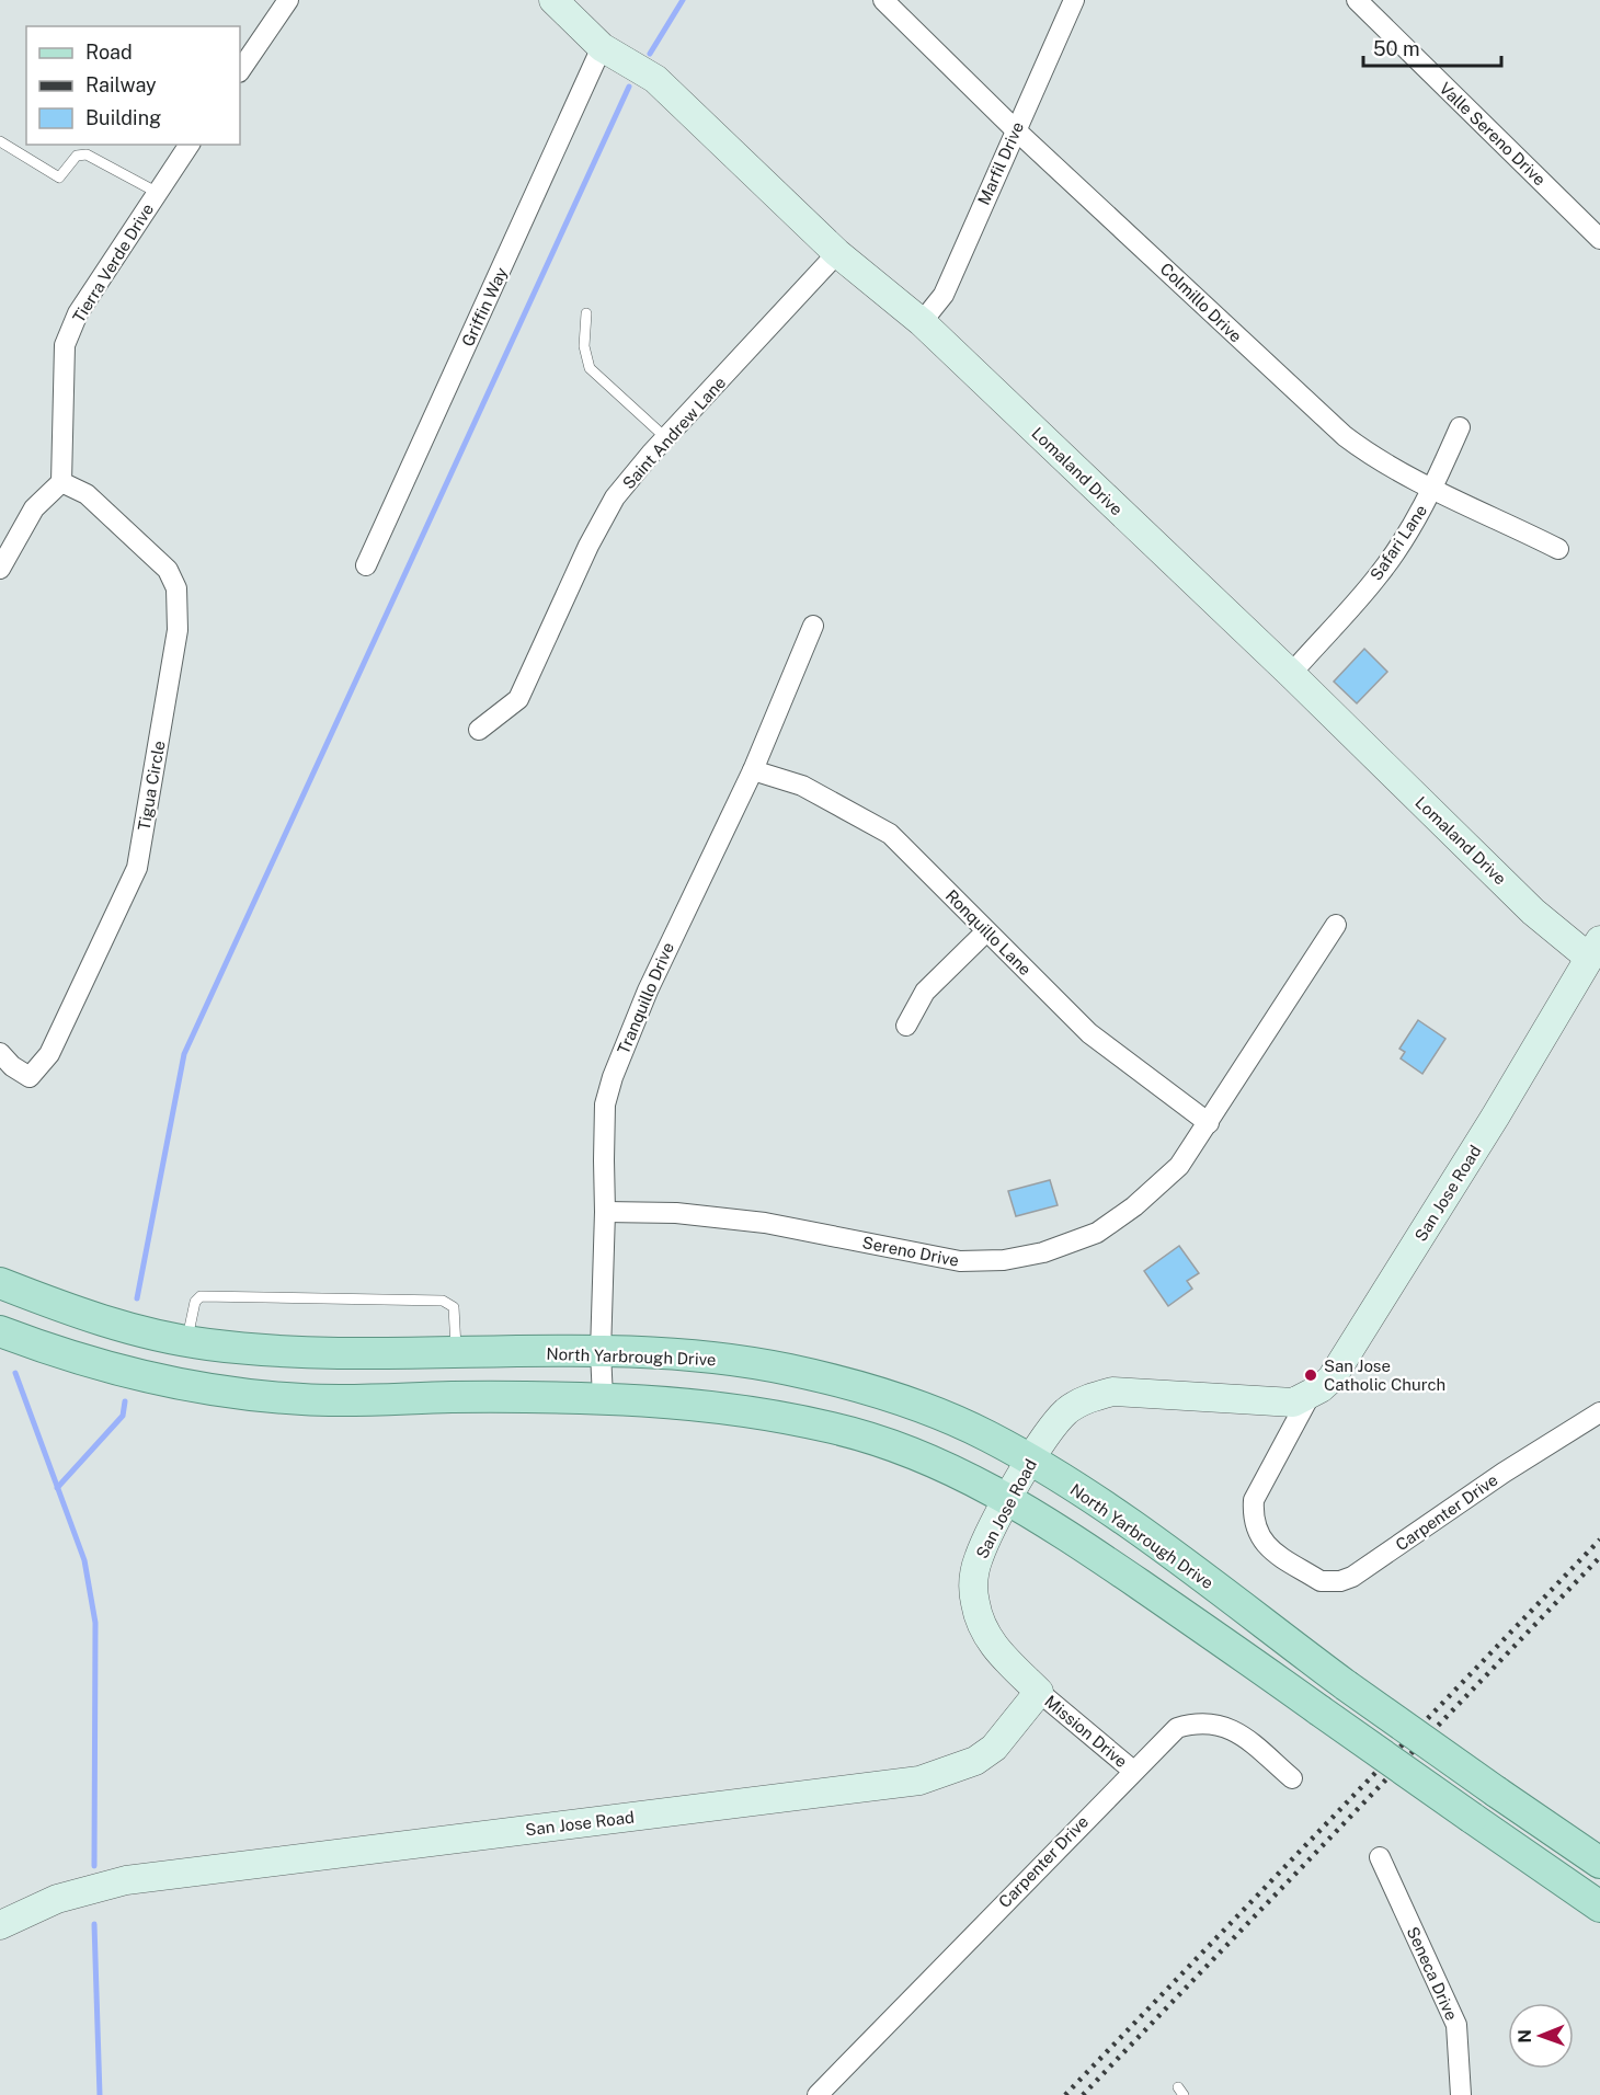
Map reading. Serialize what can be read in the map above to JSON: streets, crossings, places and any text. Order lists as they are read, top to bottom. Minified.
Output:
{"streets":{"main road":["North Yarbrough Drive"],"street":["Valle Sereno Drive","Marfil Drive","Tierra Verde Drive","Colmillo Drive","Griffin Way","Saint Andrew Lane","Lomaland Drive","Safari Lane","Tigua Circle","Ronquillo Lane","Tranquillo Drive","San Jose Road","Sereno Drive","Carpenter Drive","Mission Drive","Seneca Drive"]},"crossings":[["Marfil Drive","Colmillo Drive"],["Marfil Drive","Lomaland Drive"],["Tierra Verde Drive","Tigua Circle"],["Colmillo Drive","Safari Lane"],["Griffin Way","Lomaland Drive"],["Saint Andrew Lane","Lomaland Drive"],["Lomaland Drive","Safari Lane"],["Lomaland Drive","San Jose Road"],["Ronquillo Lane","Tranquillo Drive"],["Ronquillo Lane","Sereno Drive"],["Tranquillo Drive","Sereno Drive"],["Tranquillo Drive","North Yarbrough Drive"],["San Jose Road","North Yarbrough Drive"],["San Jose Road","Carpenter Drive"],["San Jose Road","Mission Drive"],["Carpenter Drive","Mission Drive"]],"places":["San Jose Catholic Church"],"legend":["Road","Railway","Building"],"scale_bar":"50 m","north":"left"}
